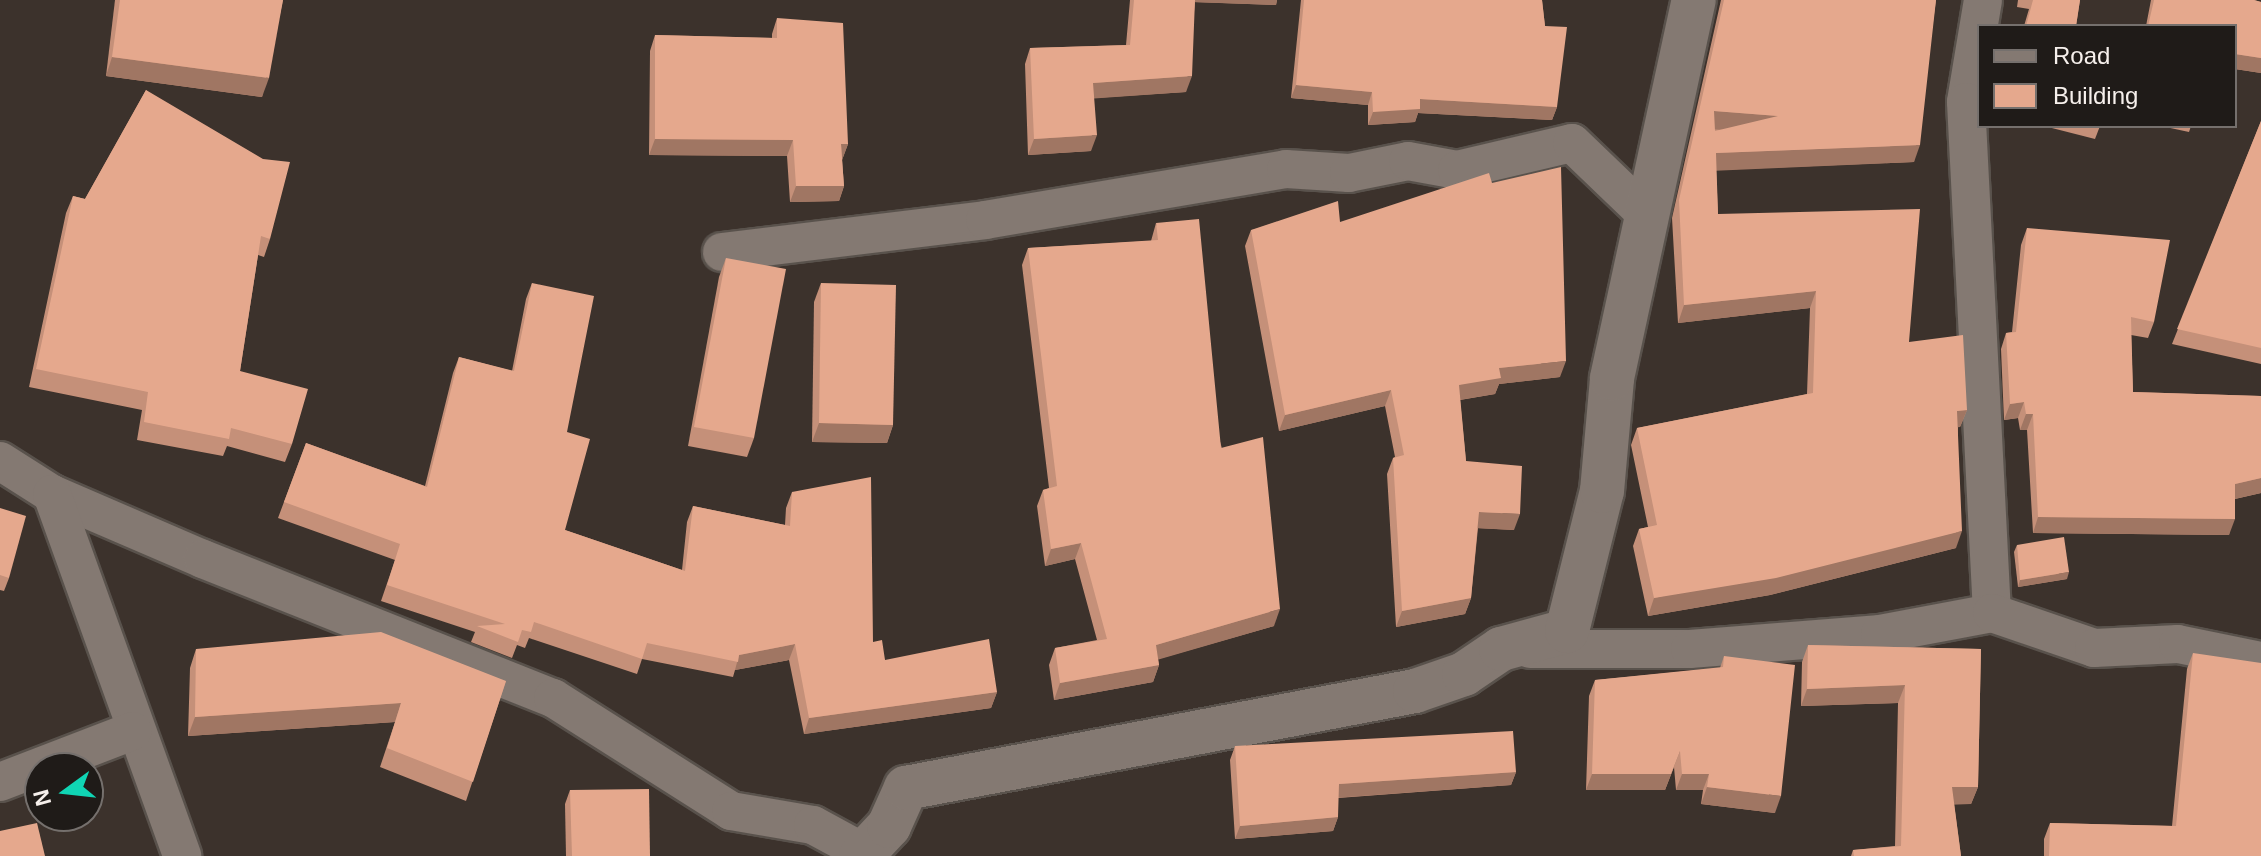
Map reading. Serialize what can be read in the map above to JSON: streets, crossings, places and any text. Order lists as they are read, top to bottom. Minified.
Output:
{"legend":["Road","Building"],"north":"left"}
